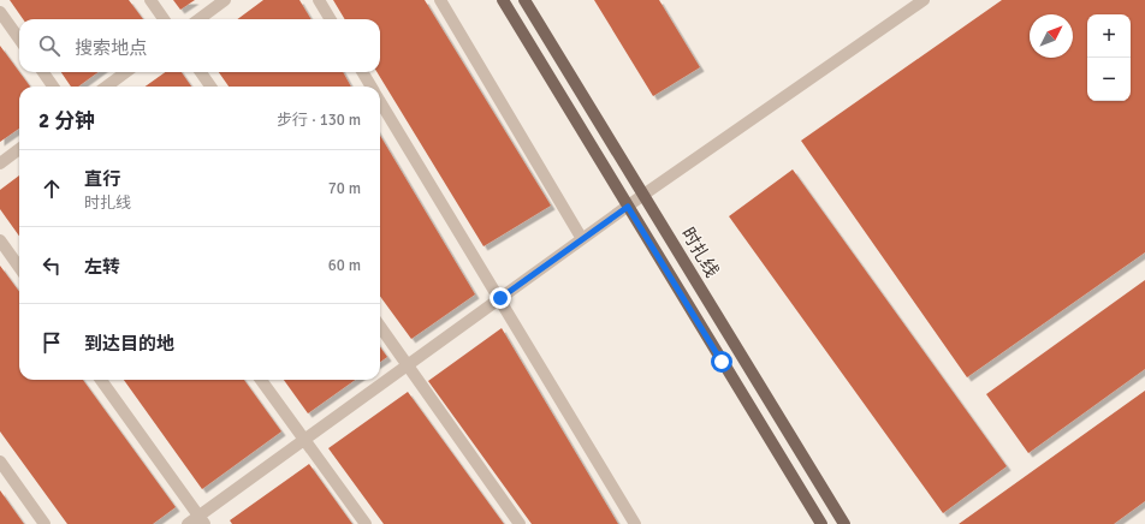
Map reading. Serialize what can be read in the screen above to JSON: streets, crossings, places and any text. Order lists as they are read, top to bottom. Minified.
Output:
{"streets":{"main road":["时扎线"]},"north":"top right","page":{"map_buttons":["+","−"],"search":"搜索地点","heading":["2 分钟","步行 · 130 m"],"list":[["直行","时扎线","70 m"],["左转","60 m"],"到达目的地"]}}
